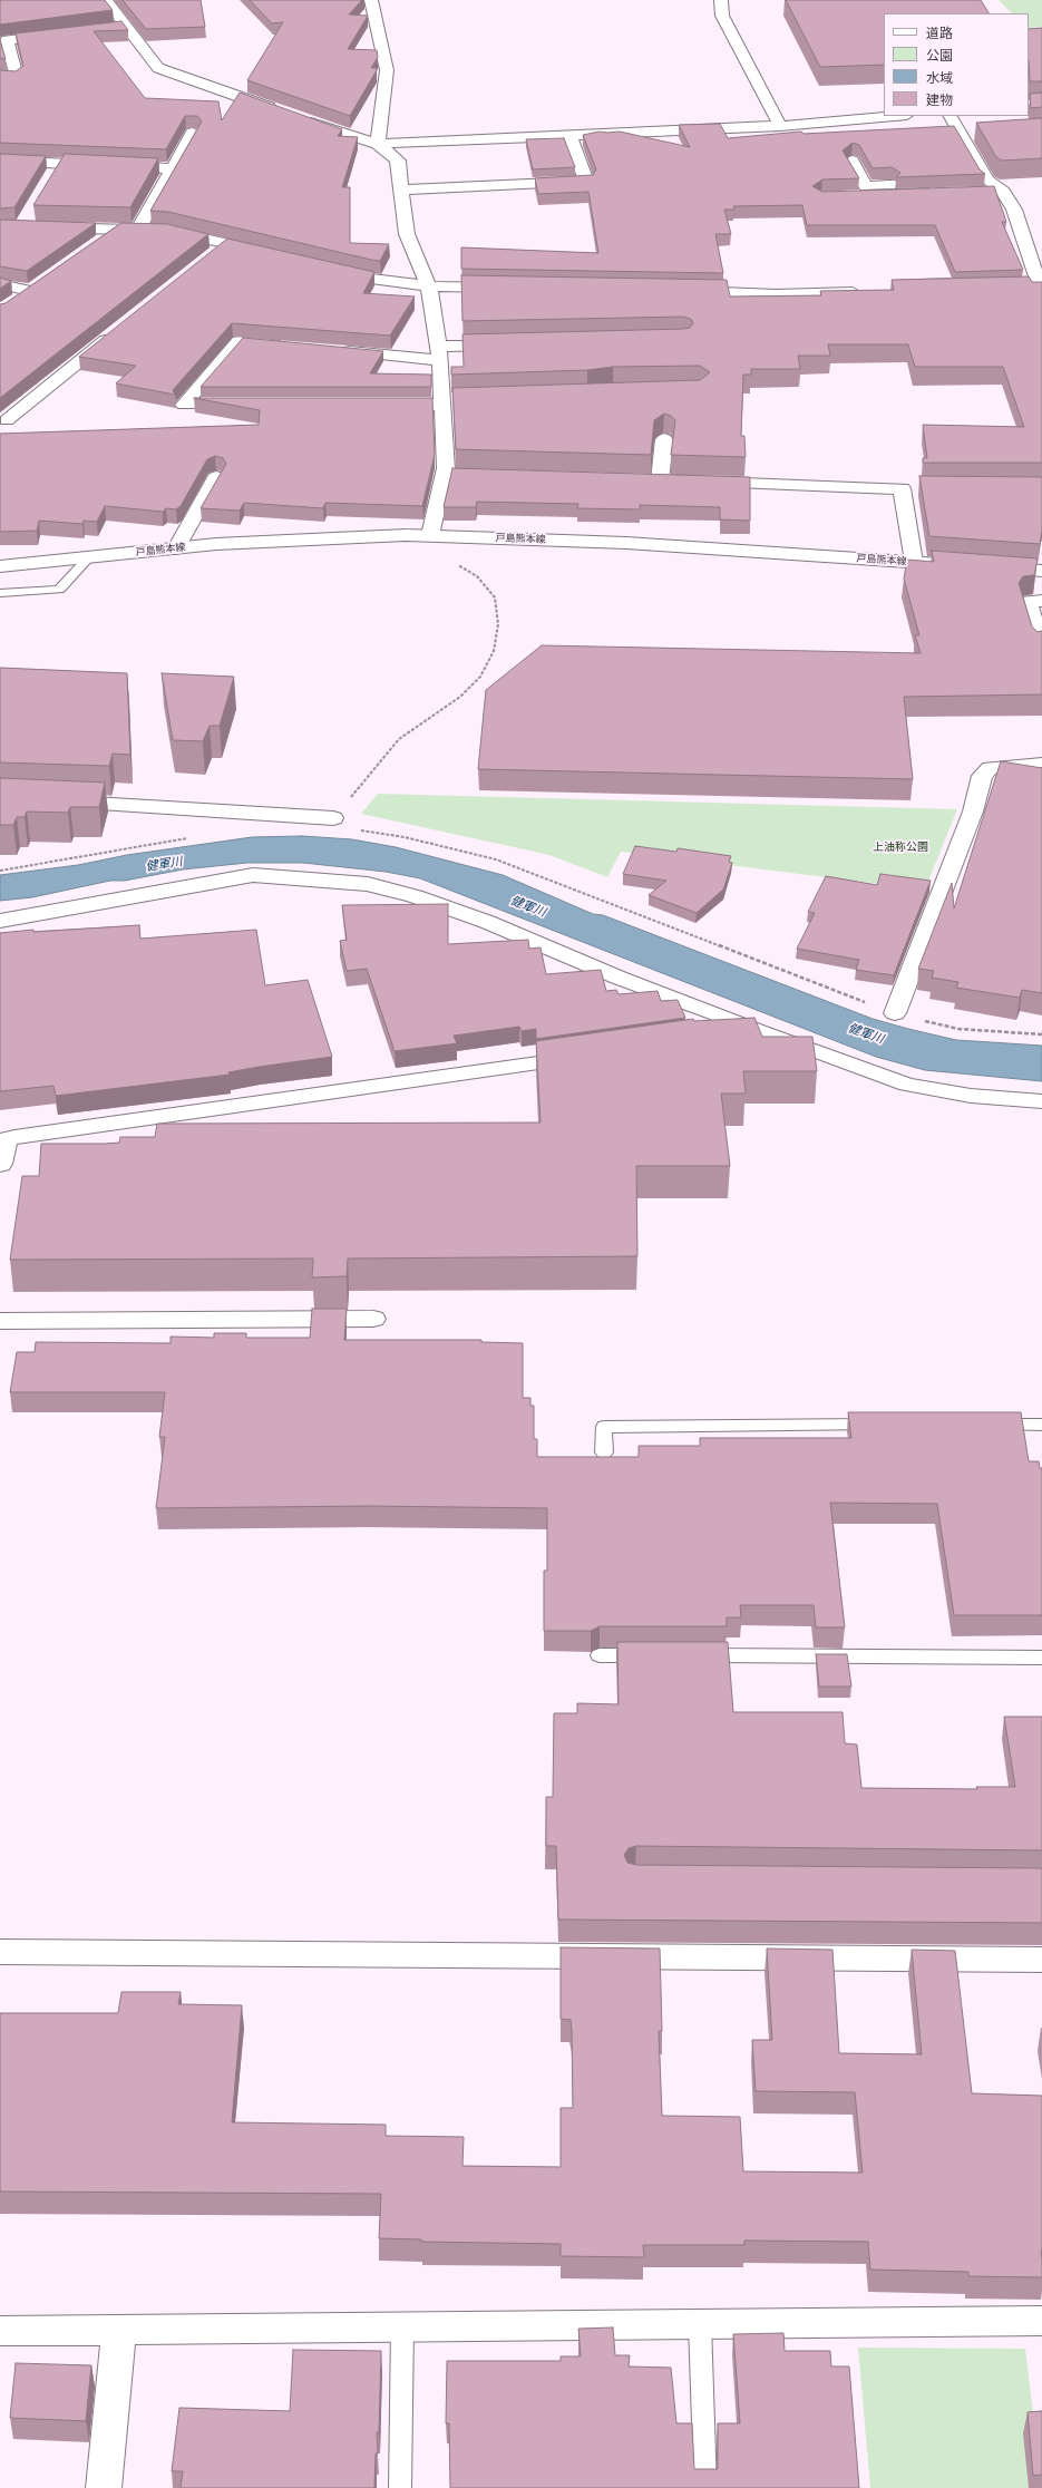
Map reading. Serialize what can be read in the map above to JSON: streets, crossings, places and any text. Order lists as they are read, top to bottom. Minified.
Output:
{"streets":{"street":["戸島熊本線"]},"water":["健軍川"],"parks":["上油称公園"],"legend":["道路","公園","水域","建物"]}
